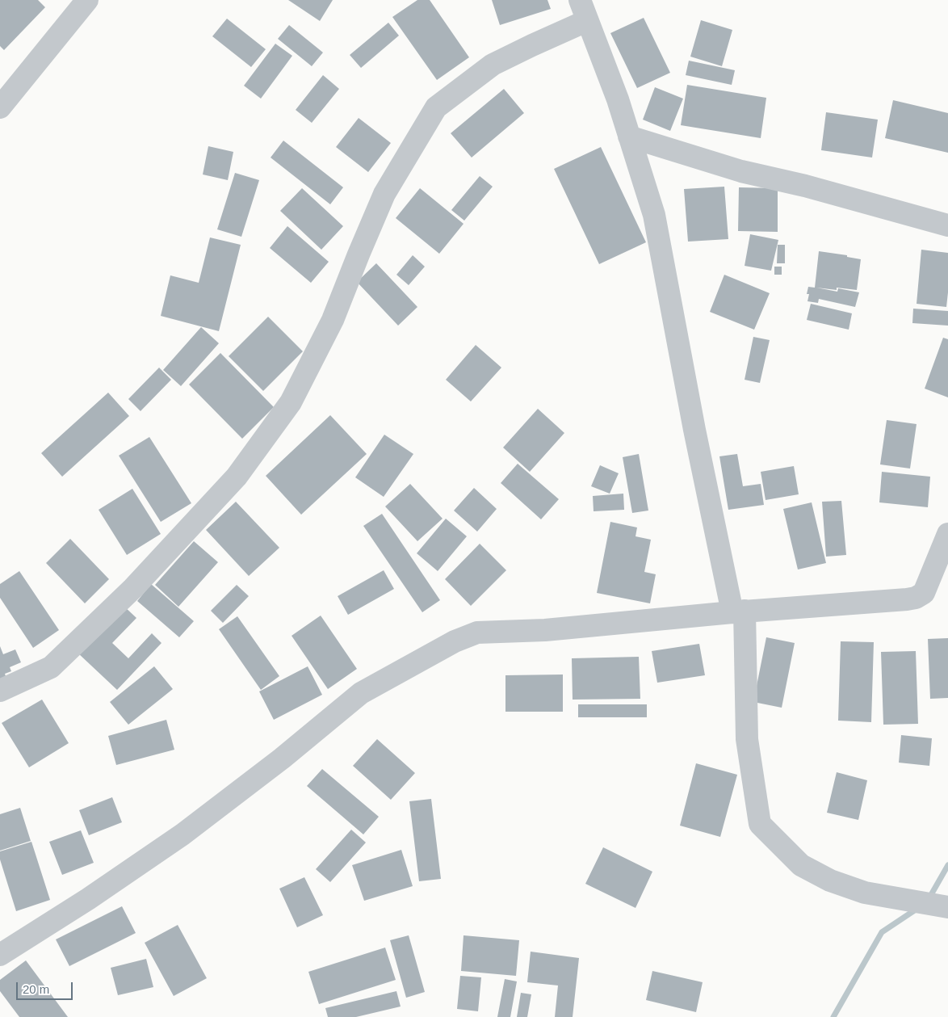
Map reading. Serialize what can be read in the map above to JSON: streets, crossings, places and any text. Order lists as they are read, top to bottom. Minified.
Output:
{"scale_bar":"20 m"}
